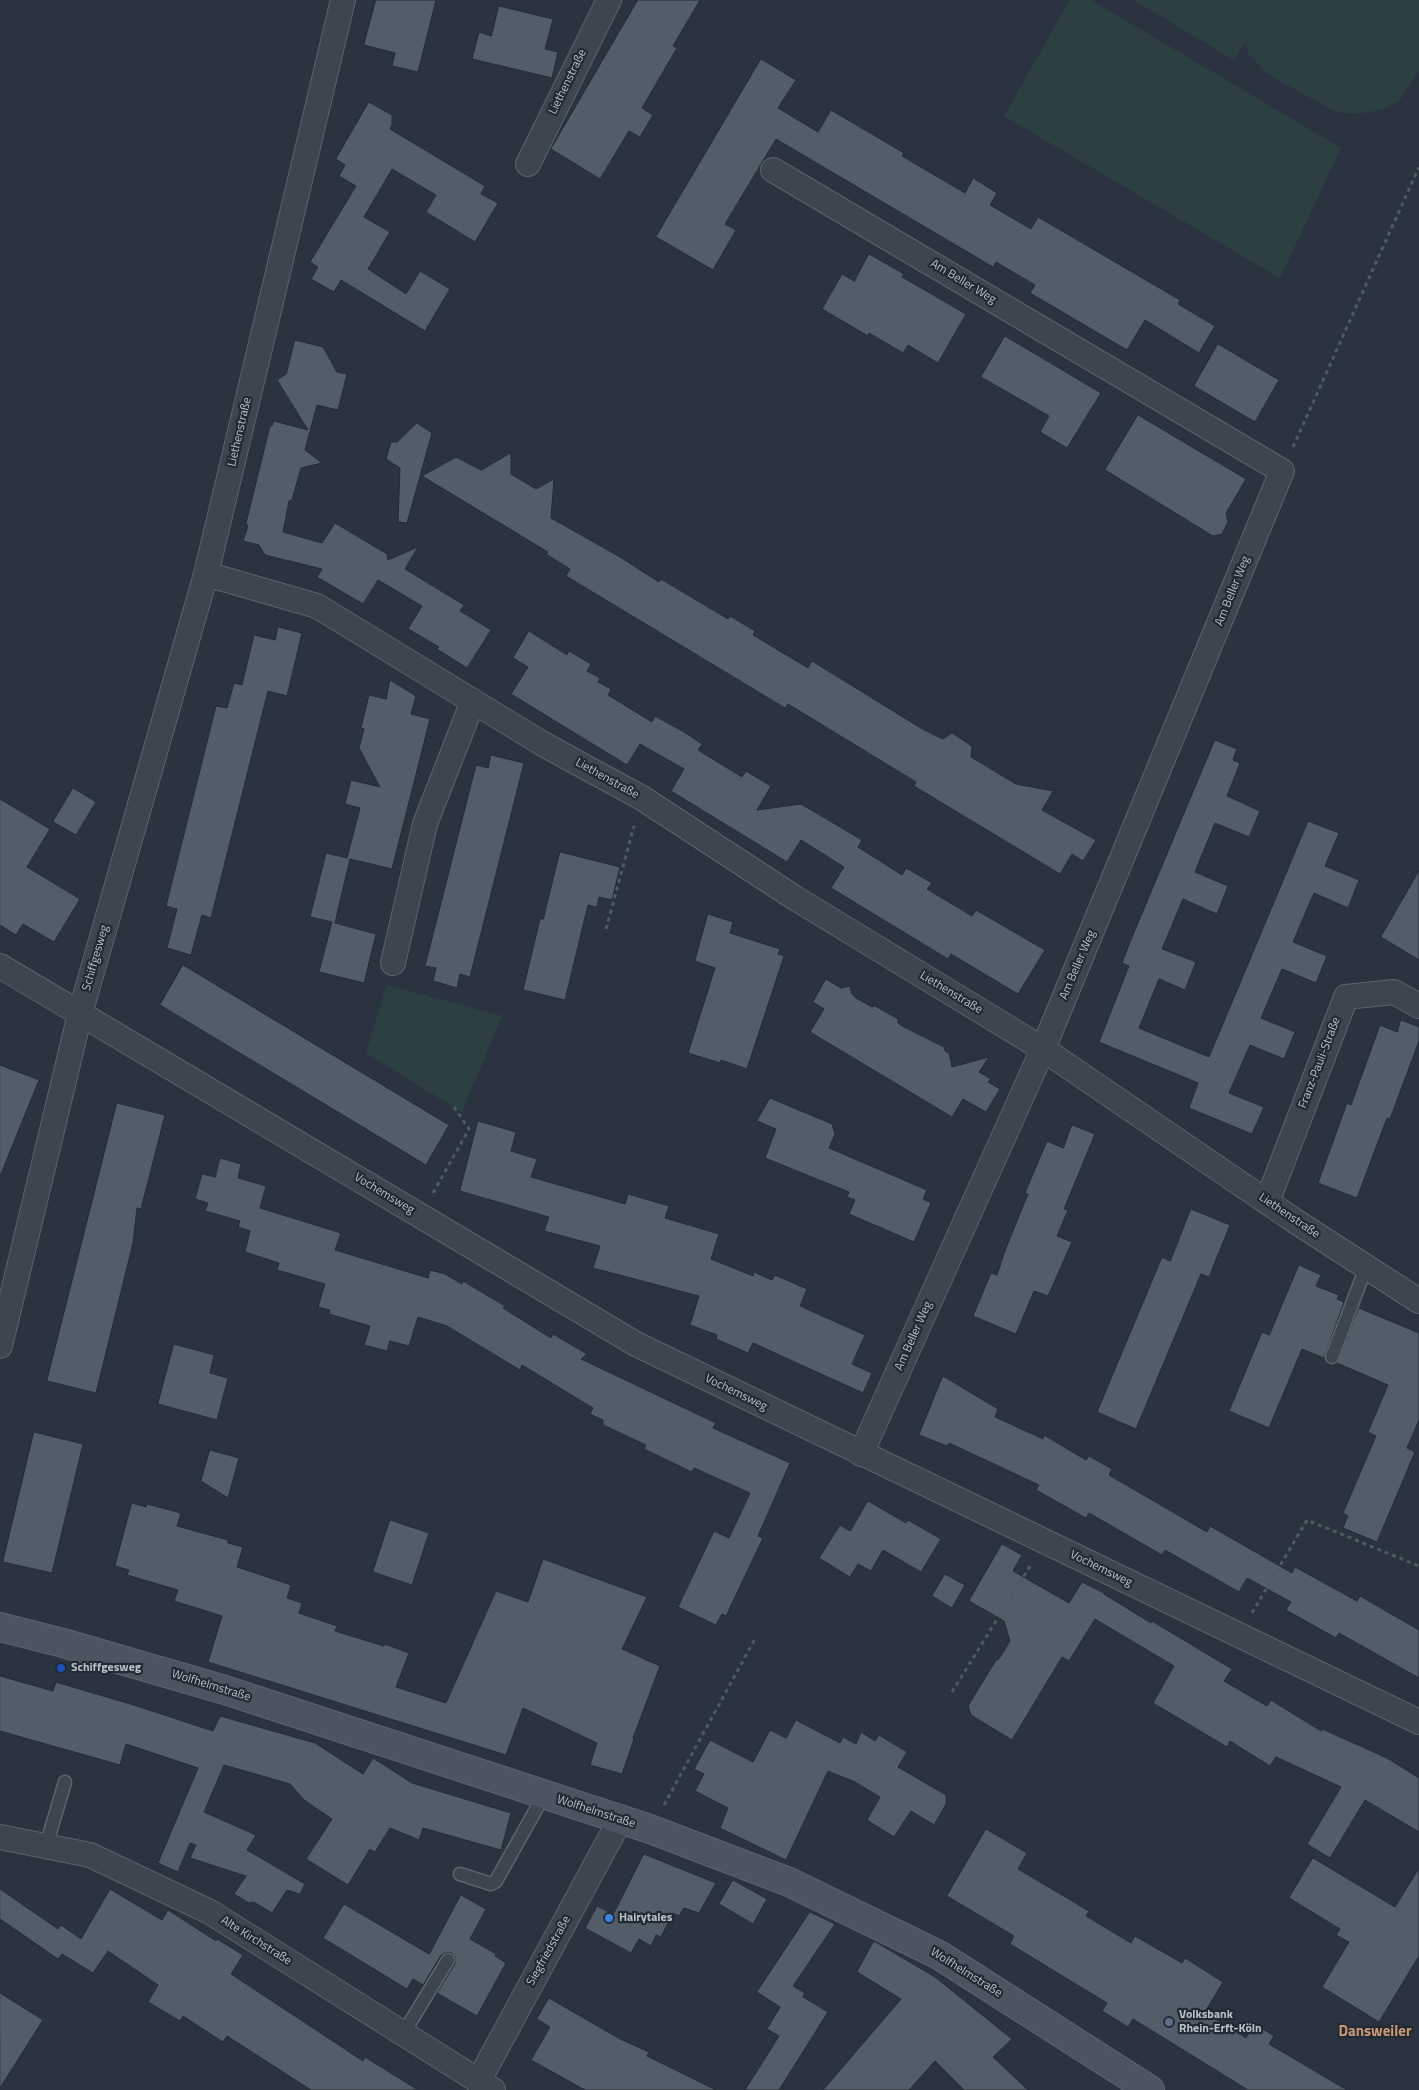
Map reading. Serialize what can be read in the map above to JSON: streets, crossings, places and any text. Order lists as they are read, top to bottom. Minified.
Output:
{"streets":{"street":["Liethenstraße","Am Beller Weg","Schiffgesweg","Franz-Pauli-Straße","Vochemsweg","Wolfhelmstraße","Alte Kirchstraße","Siegfriedstraße"]},"crossings":[["Liethenstraße","Am Beller Weg"],["Liethenstraße","Schiffgesweg"],["Liethenstraße","Franz-Pauli-Straße"],["Am Beller Weg","Vochemsweg"],["Schiffgesweg","Vochemsweg"],["Wolfhelmstraße","Siegfriedstraße"],["Alte Kirchstraße","Siegfriedstraße"]],"districts":["Dansweiler"],"places":["Schiffgesweg","Hairytales","Volksbank Rhein-Erft-Köln"]}
